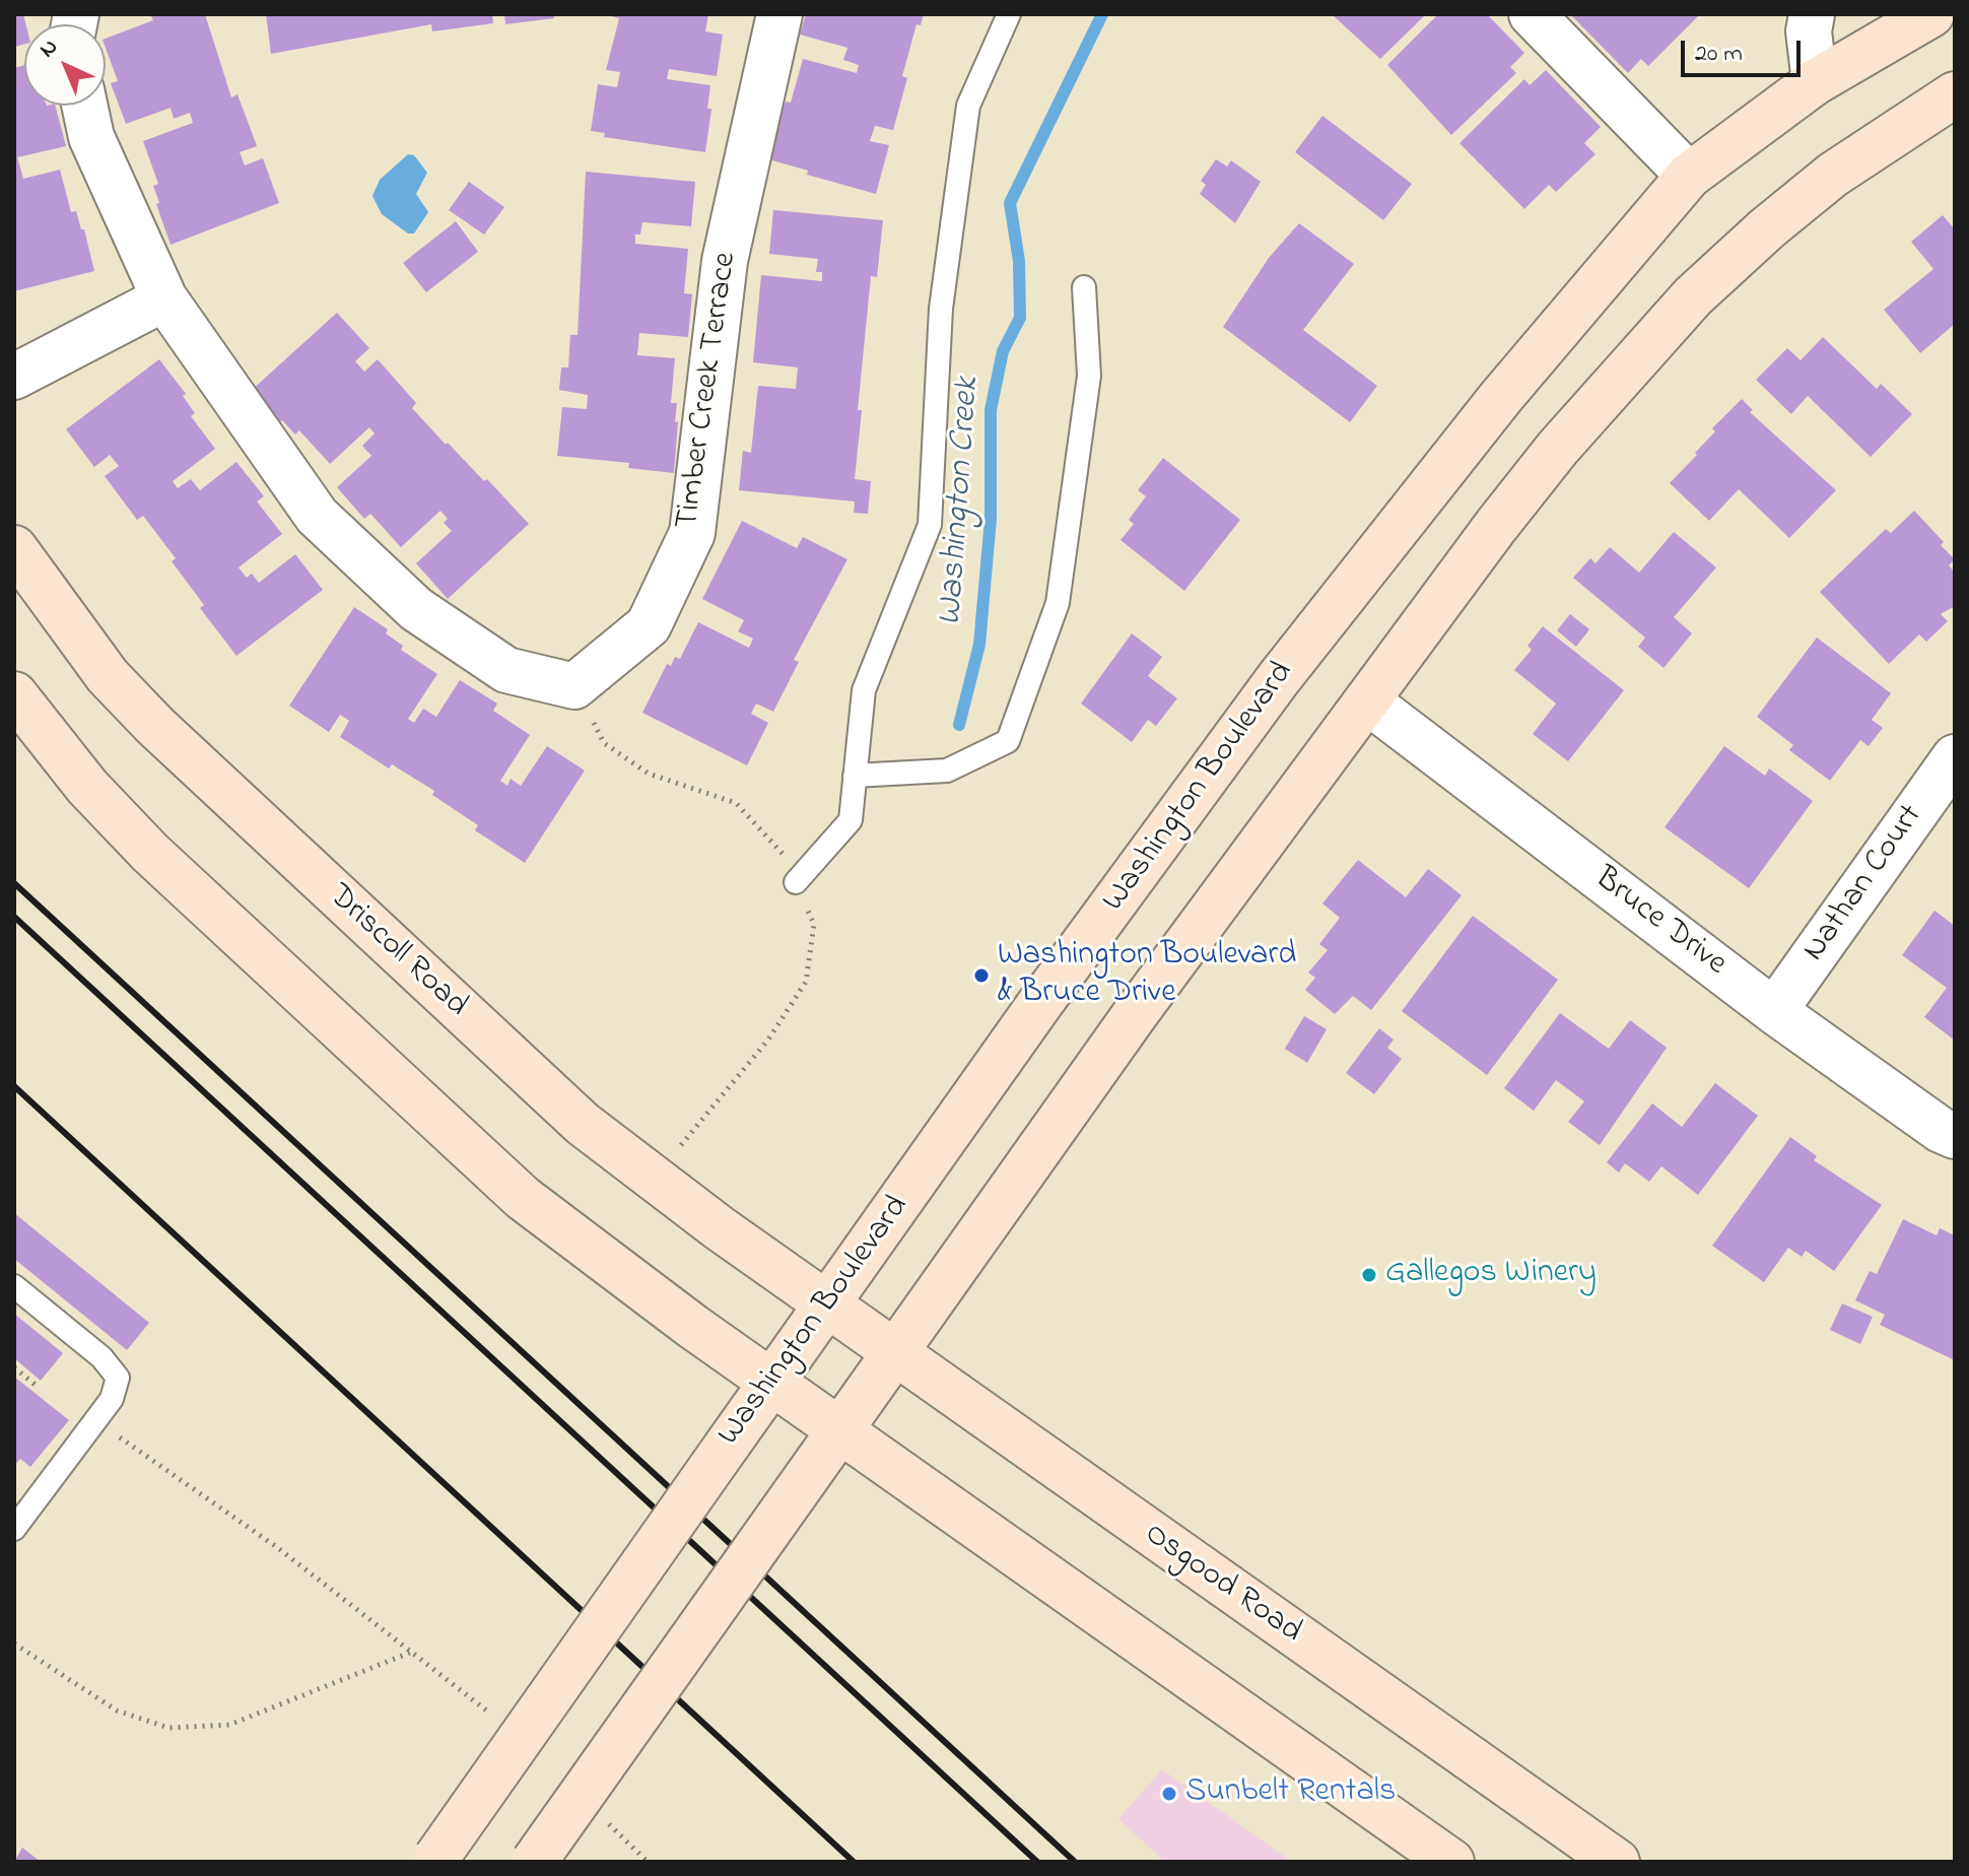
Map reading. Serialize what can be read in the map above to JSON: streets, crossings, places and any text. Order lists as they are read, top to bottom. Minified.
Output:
{"streets":{"main road":["Washington Boulevard","Driscoll Road","Osgood Road"],"street":["Timber Creek Terrace","Nathan Court","Bruce Drive"]},"crossings":[["Washington Boulevard","Driscoll Road"],["Washington Boulevard","Osgood Road"],["Nathan Court","Bruce Drive"],["Driscoll Road","Osgood Road"]],"water":["Washington Creek"],"places":["Washington Boulevard & Bruce Drive","Gallegos Winery","Sunbelt Rentals"],"scale_bar":"20 m","north":"top left"}
